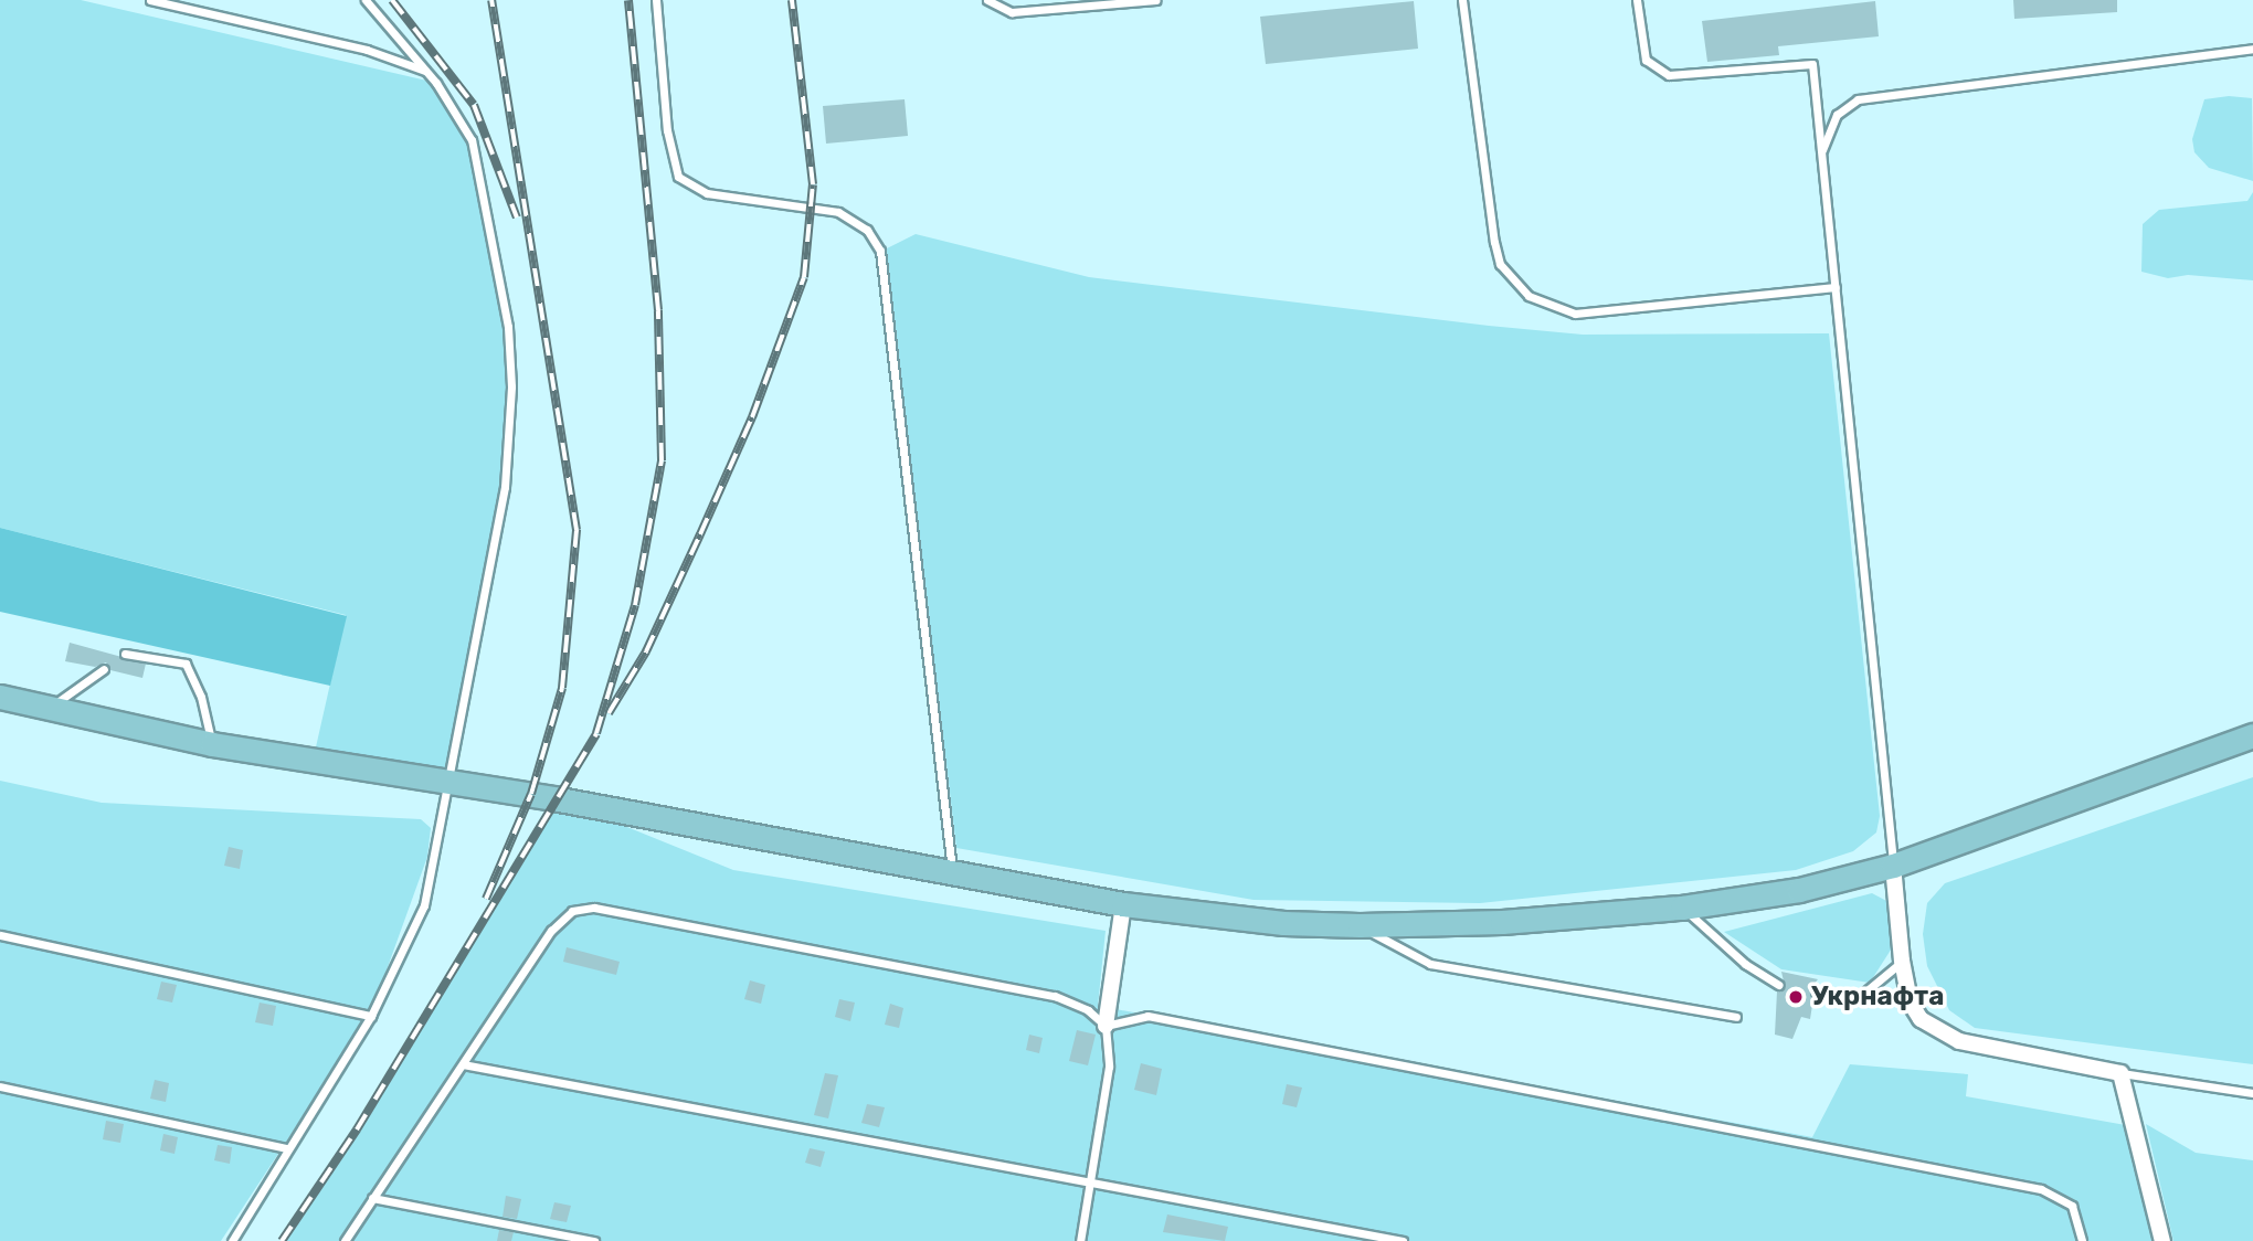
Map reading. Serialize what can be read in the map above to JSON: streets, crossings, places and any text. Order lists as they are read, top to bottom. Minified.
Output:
{"places":["Укрнафта"]}
